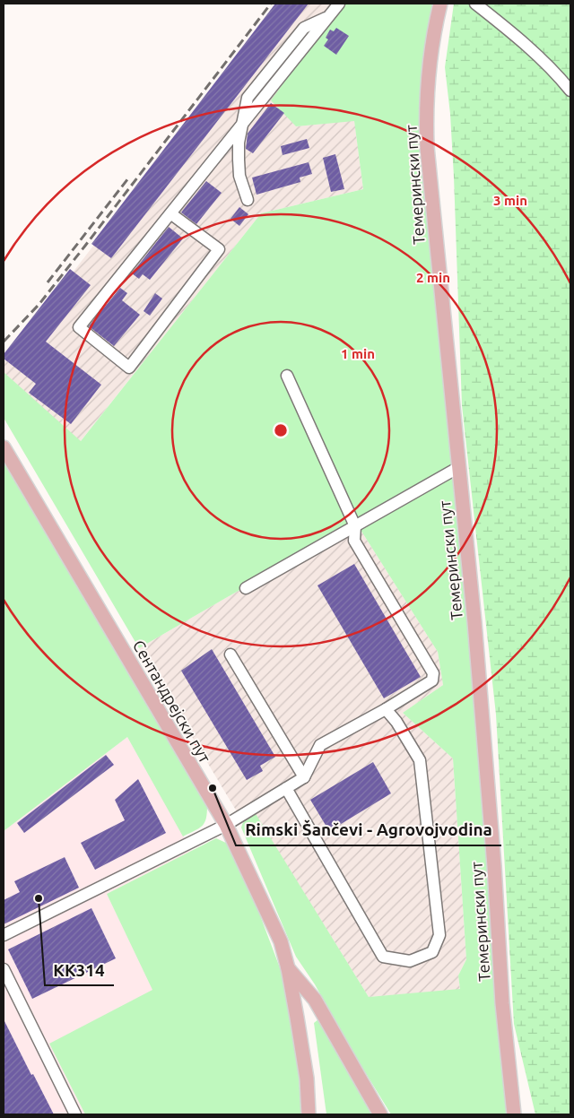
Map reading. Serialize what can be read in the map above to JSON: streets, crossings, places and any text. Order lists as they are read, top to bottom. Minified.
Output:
{"streets":{"main road":["Темерински пут","Сентандрејски пут"]},"places":["Rimski Šančevi - Agrovojvodina","КК314"],"rings":["3 min","2 min","1 min"]}
